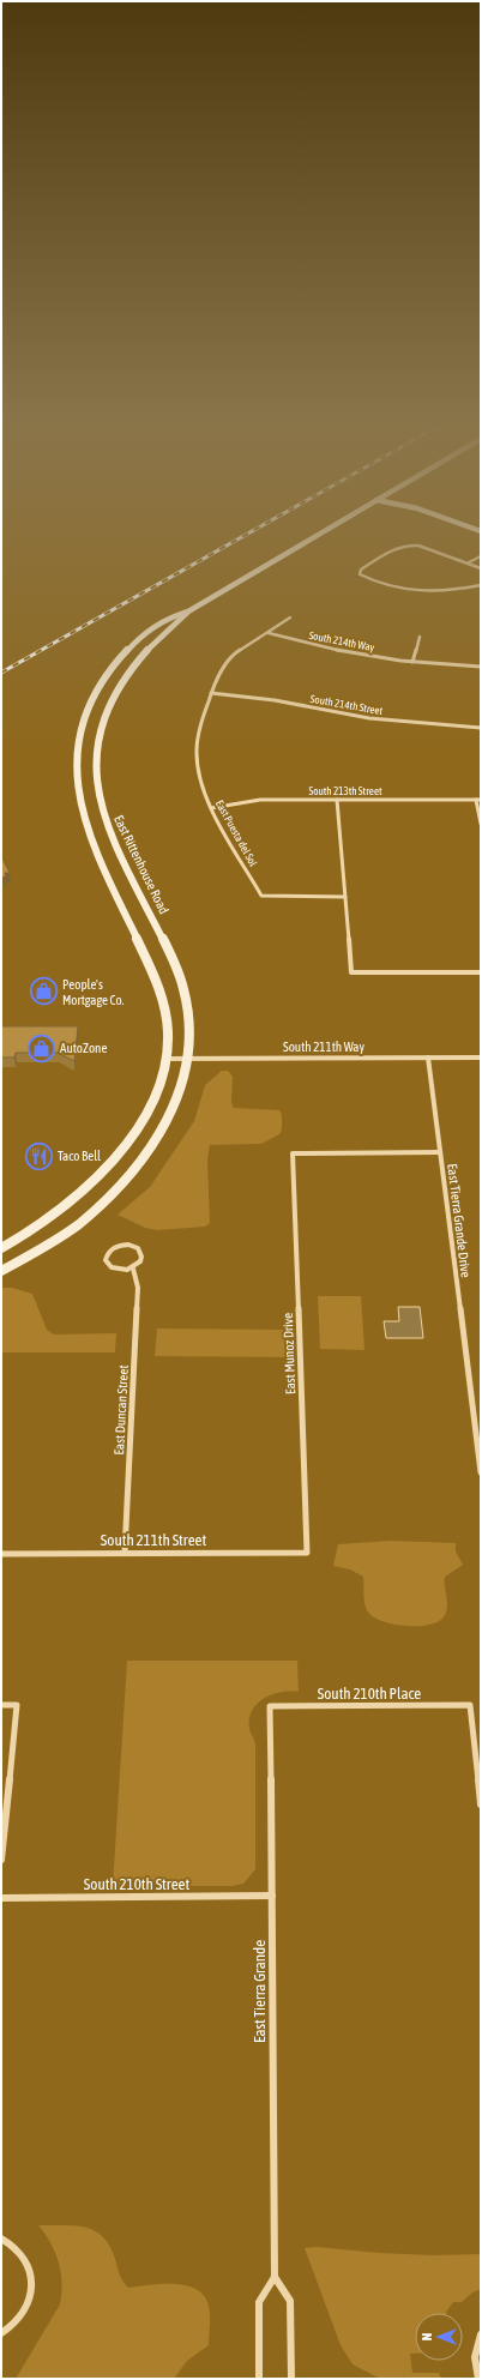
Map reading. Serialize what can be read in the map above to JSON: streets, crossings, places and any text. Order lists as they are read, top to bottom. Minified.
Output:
{"streets":{"main road":["East Rittenhouse Road"],"street":["South 214th Way","South 214th Street","South 213th Street","East Puesta del Sol","South 211th Way","East Tierra Grande Drive","East Munoz Drive","East Duncan Street","South 211th Street","South 210th Place","South 210th Street","East Tierra Grande"]},"crossings":[["South 214th Way","East Puesta del Sol"],["South 214th Street","East Puesta del Sol"],["South 213th Street","East Puesta del Sol"],["East Rittenhouse Road","South 211th Way"],["South 211th Way","East Tierra Grande Drive"],["East Tierra Grande Drive","East Munoz Drive"],["East Munoz Drive","South 211th Street"],["East Duncan Street","South 211th Street"],["South 210th Place","East Tierra Grande"],["South 210th Street","East Tierra Grande"]],"places":{"shop":["People's Mortgage Co.","AutoZone"],"restaurant":["Taco Bell"]},"north":"left"}
